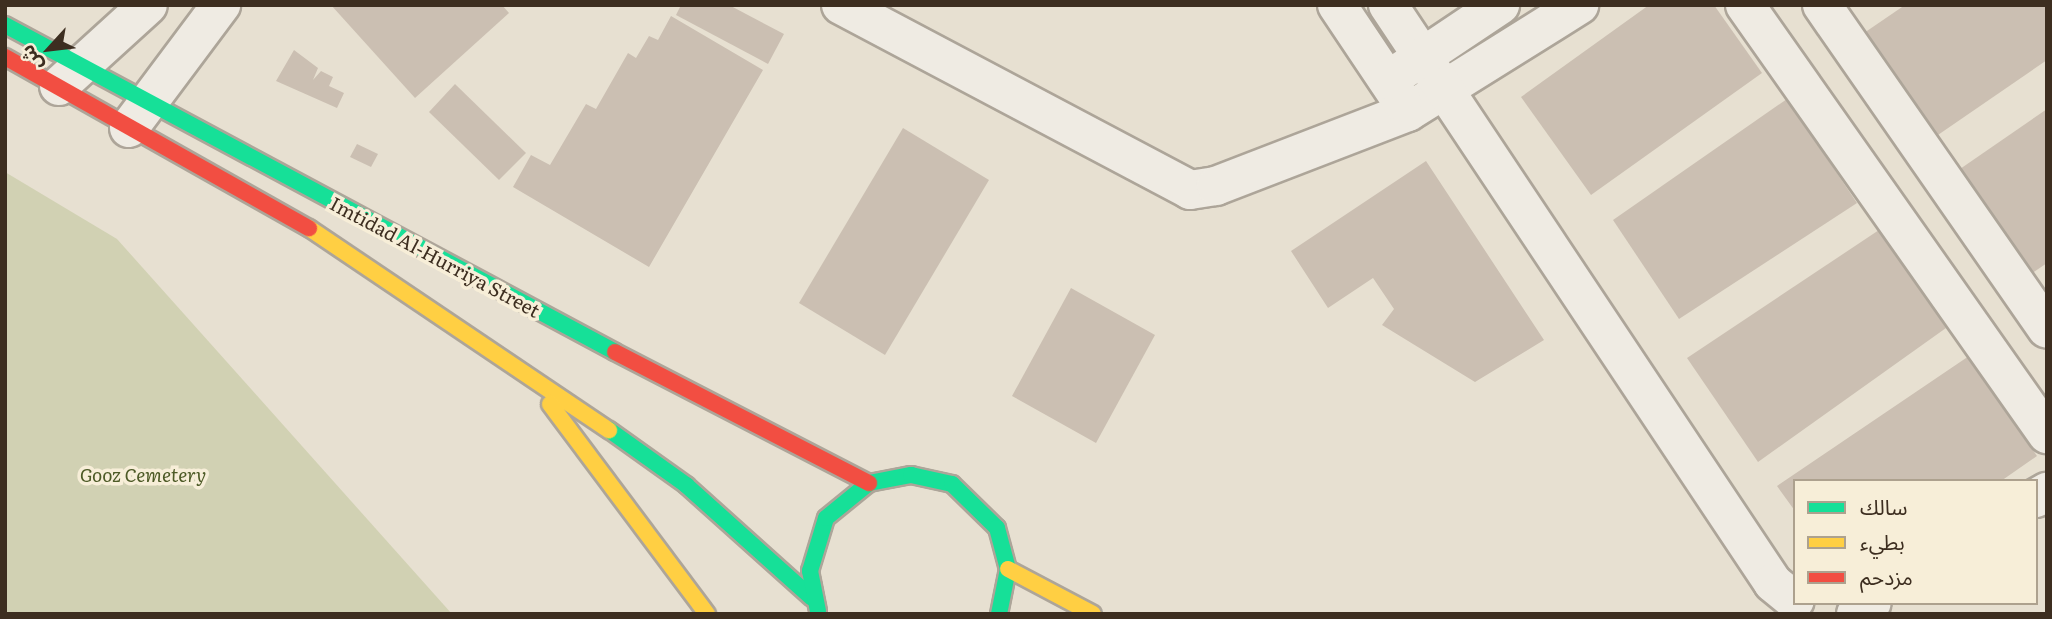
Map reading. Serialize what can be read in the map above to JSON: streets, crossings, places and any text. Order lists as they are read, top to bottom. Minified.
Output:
{"streets":{"main road":["Imtidad Al-Hurriya Street"]},"parks":["Gooz Cemetery"],"legend":["سالك","بطيء","مزدحم"],"north":"bottom left"}
